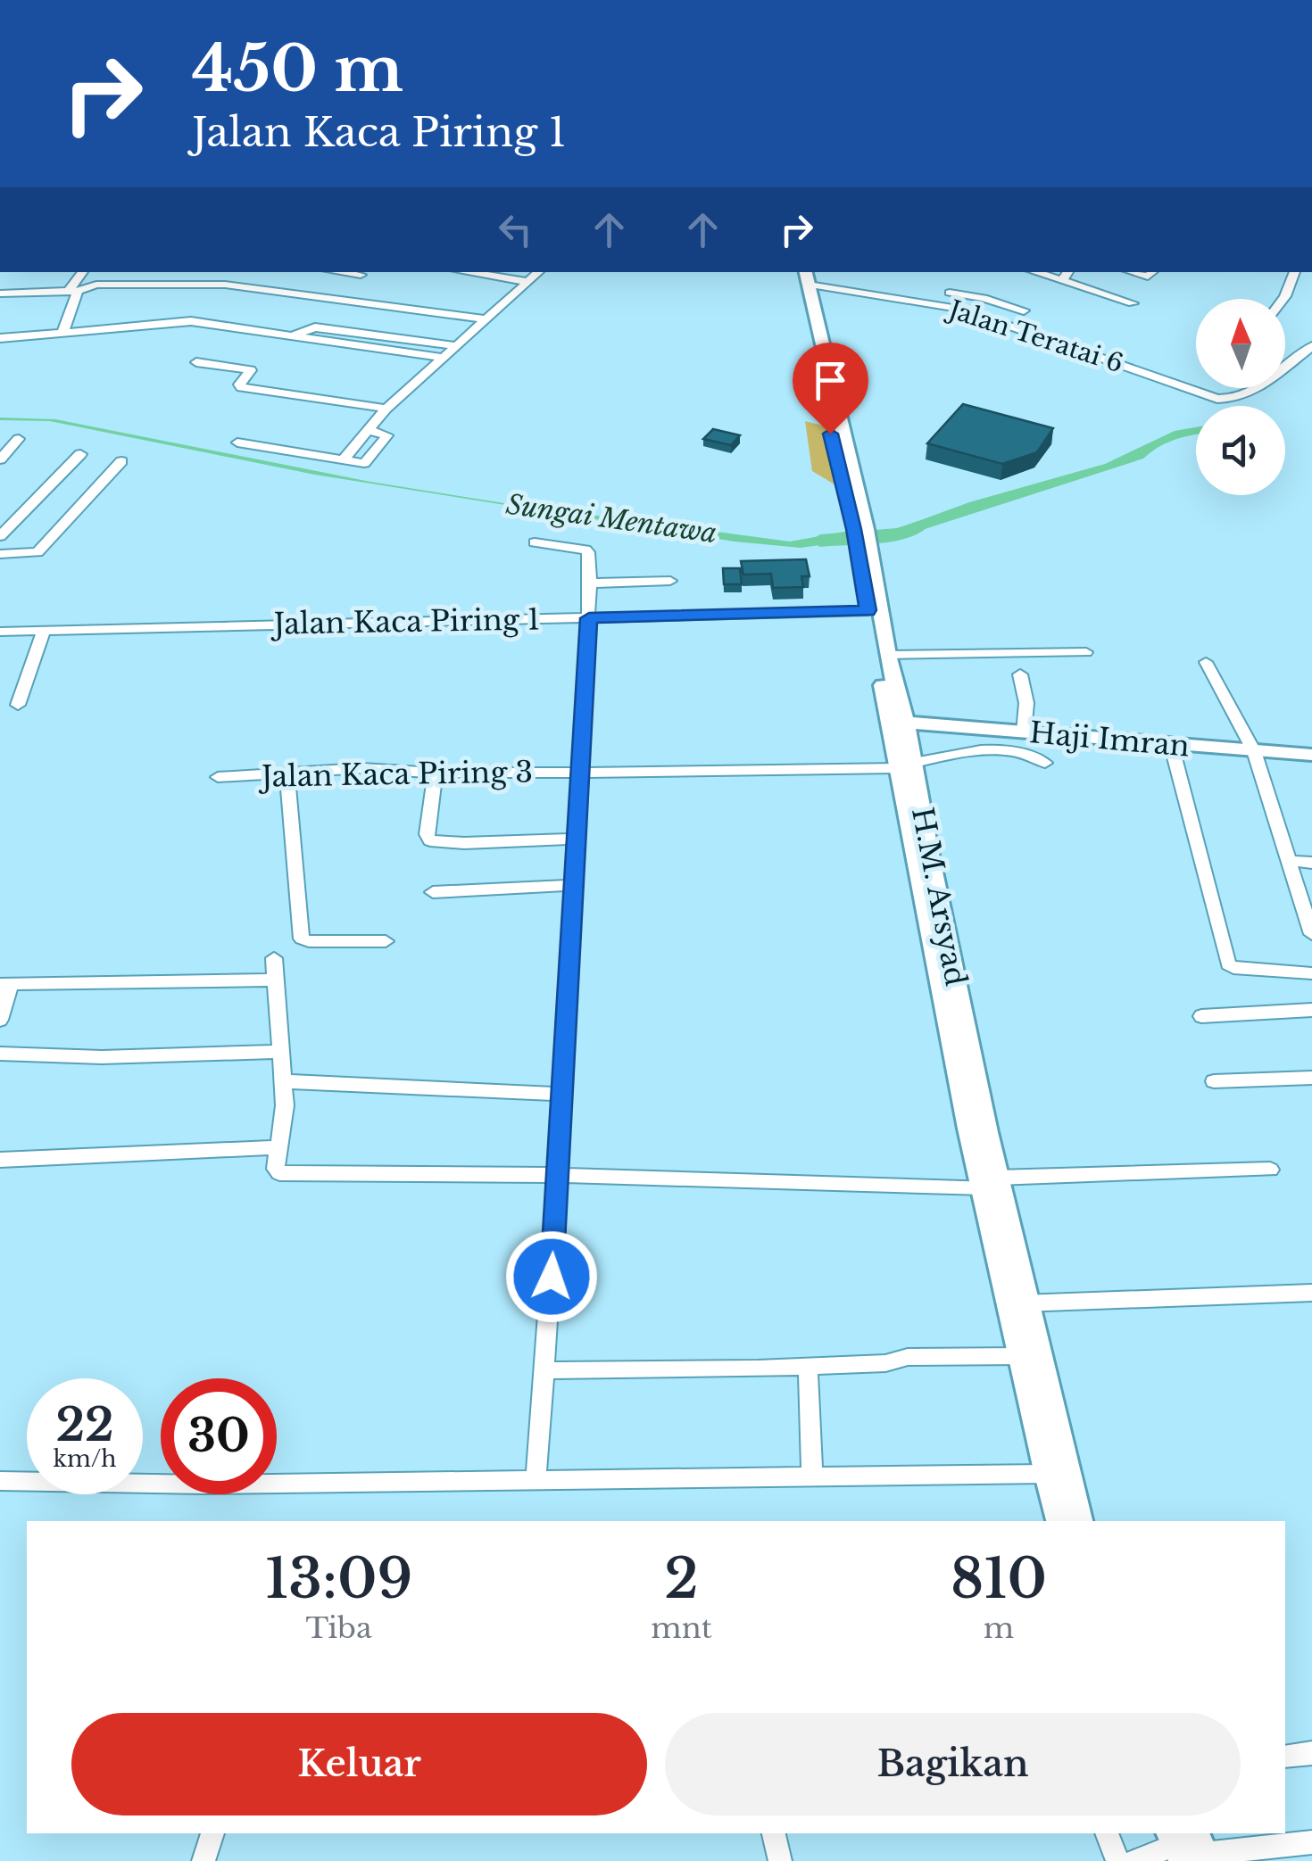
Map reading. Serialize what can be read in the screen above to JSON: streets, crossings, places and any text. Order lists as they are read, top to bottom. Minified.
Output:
{"streets":{"street":["Jalan Teratai 6","Jalan Kaca Piring 1","Haji Imran","Jalan Kaca Piring 3","H.M. Arsyad"]},"crossings":[["Jalan Teratai 6","H.M. Arsyad"],["Jalan Kaca Piring 1","H.M. Arsyad"],["Haji Imran","H.M. Arsyad"],["Jalan Kaca Piring 3","H.M. Arsyad"]],"water":["Sungai Mentawa"],"north":"top","page":{"turn":["450 m","Jalan Kaca Piring 1"],"speed":"22 km/h","limit":"30","eta":["13:09","Tiba","2","mnt","810","m"],"buttons":["Keluar","Bagikan"]}}
